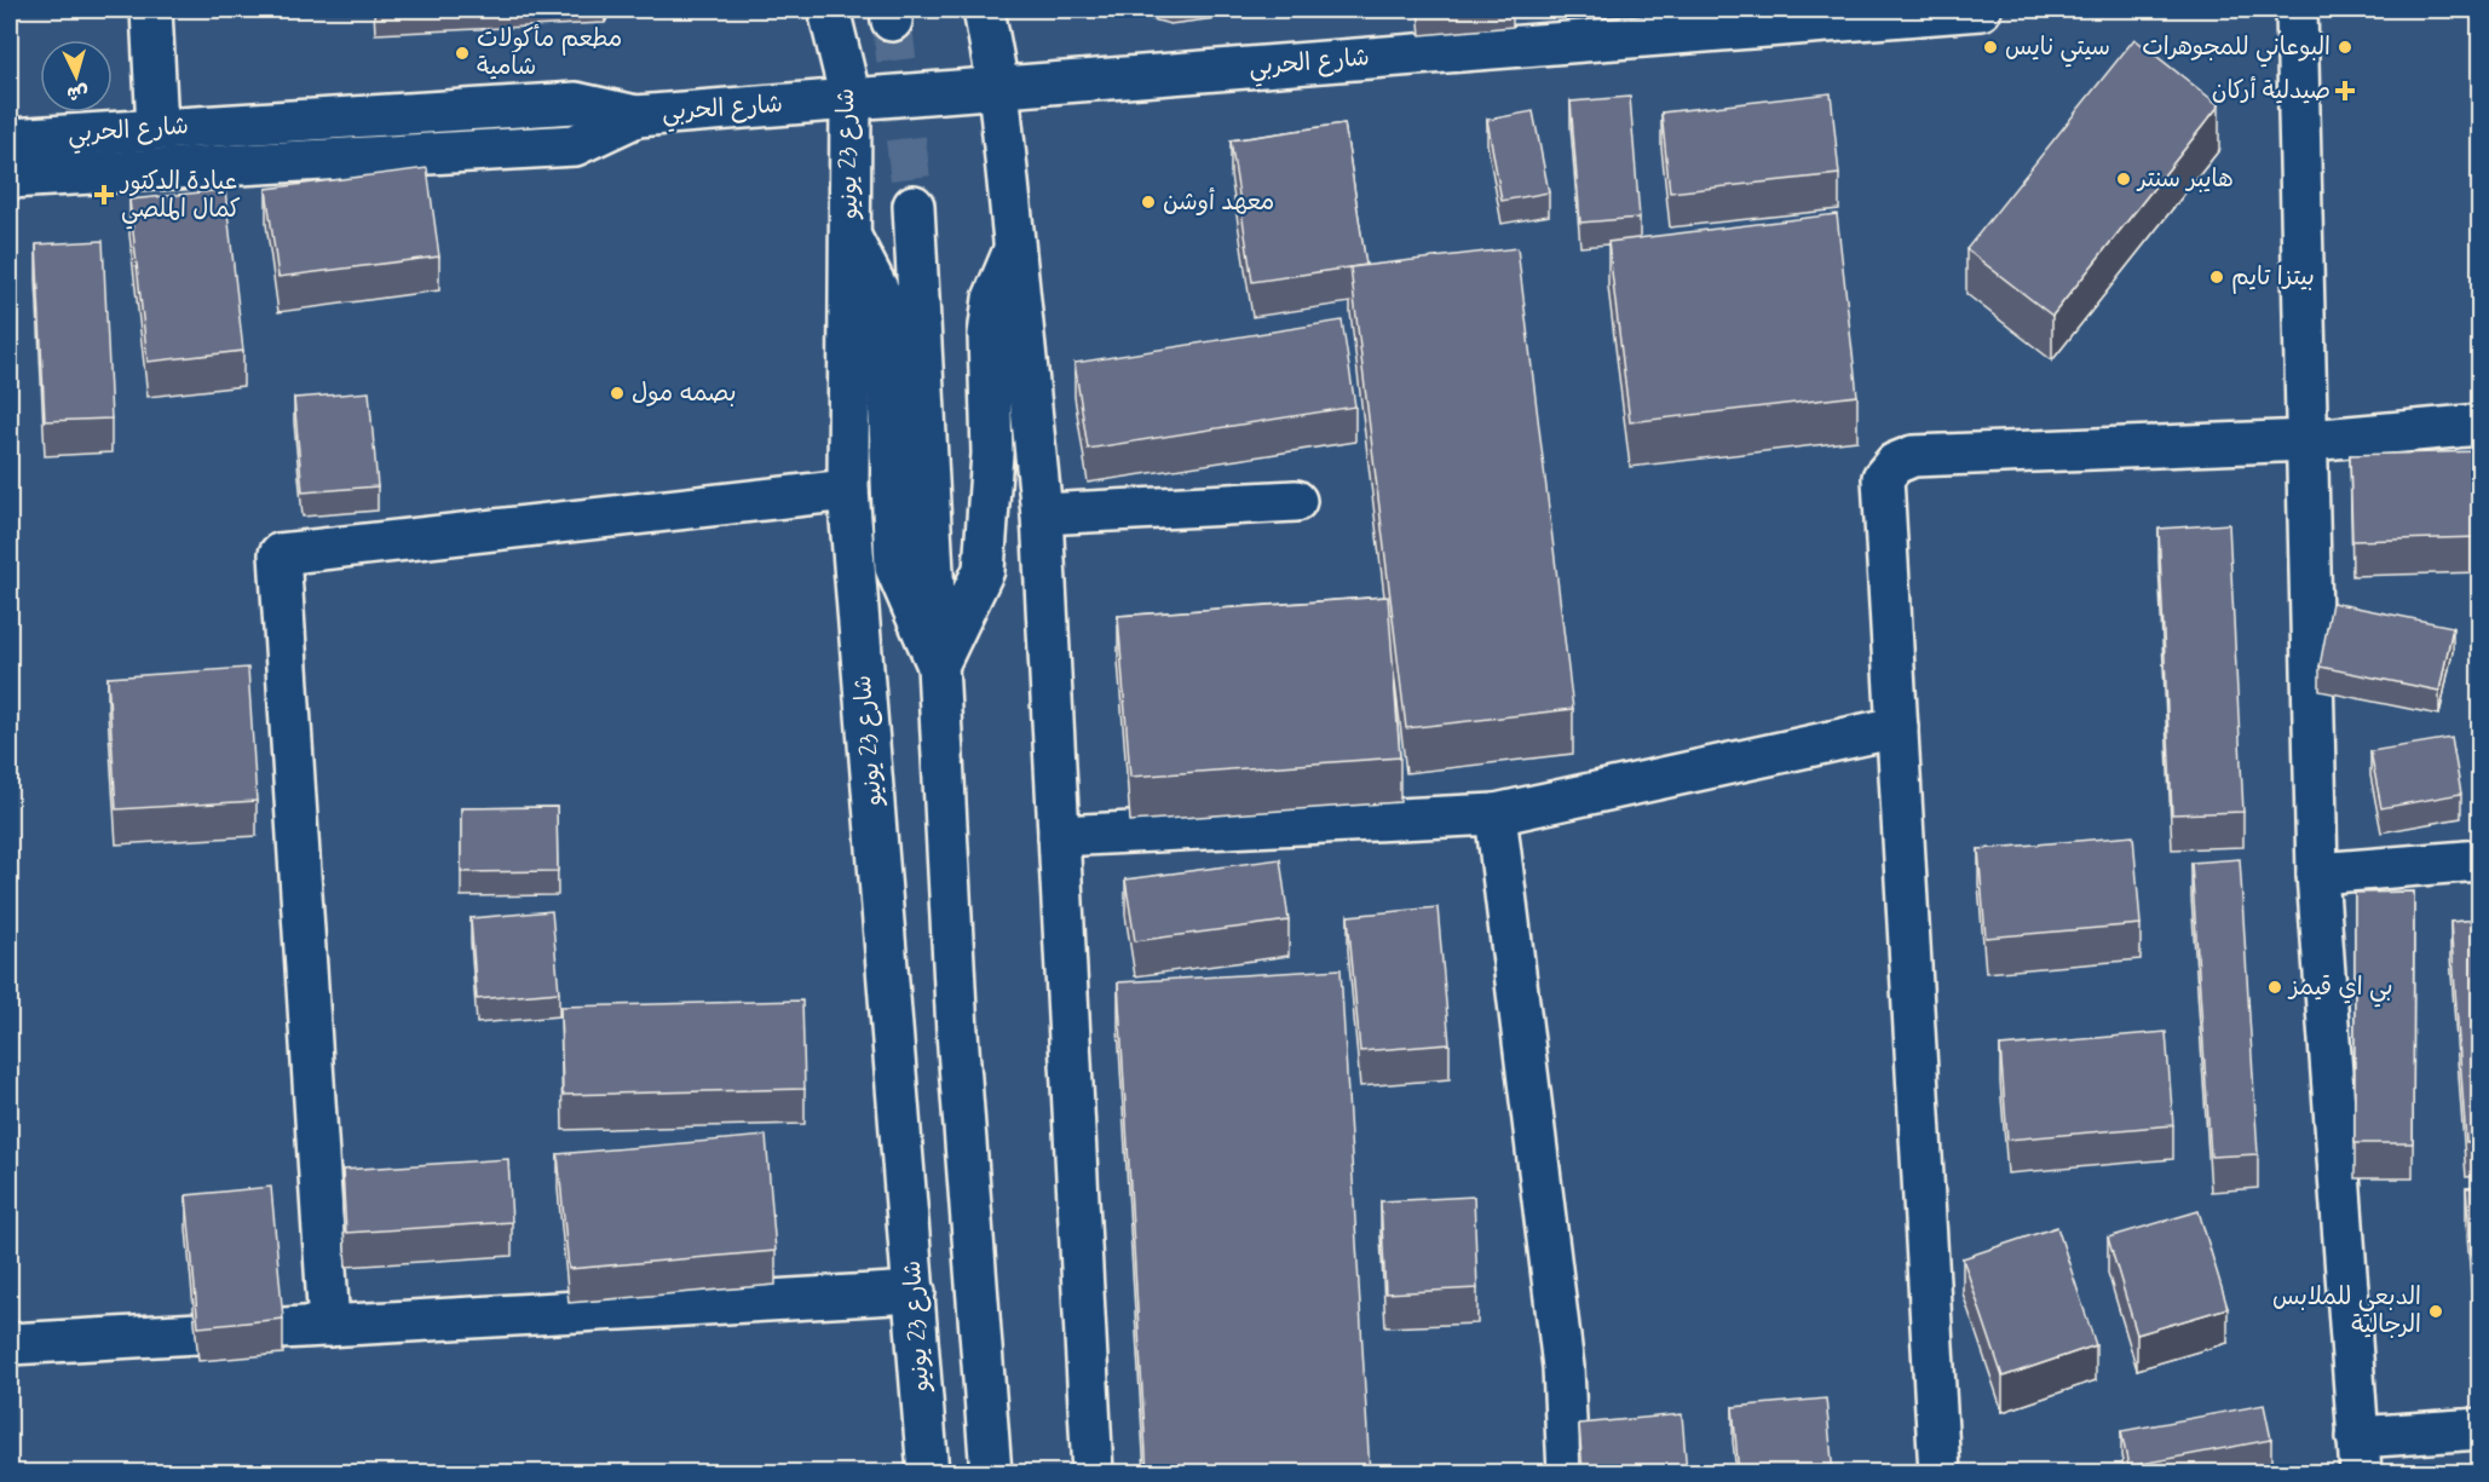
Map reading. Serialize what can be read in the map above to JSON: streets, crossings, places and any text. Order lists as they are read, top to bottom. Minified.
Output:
{"streets":{"street":["شارع الحربي","شارع 23 يونيو"]},"crossings":[["شارع الحربي","شارع 23 يونيو"]],"places":{"other":["سيتي نايس","البوعاني للمجوهرات","مطعم مأكولات شامية","هايبر سنتر","معهد أوشن","بيتزا تايم","بصمه مول","بي اي قيمز","الدبعي للملابس الرجالية"],"health":["صيدلية أركان","عيادة الدكتور كمال الملصي"]},"north":"bottom"}
